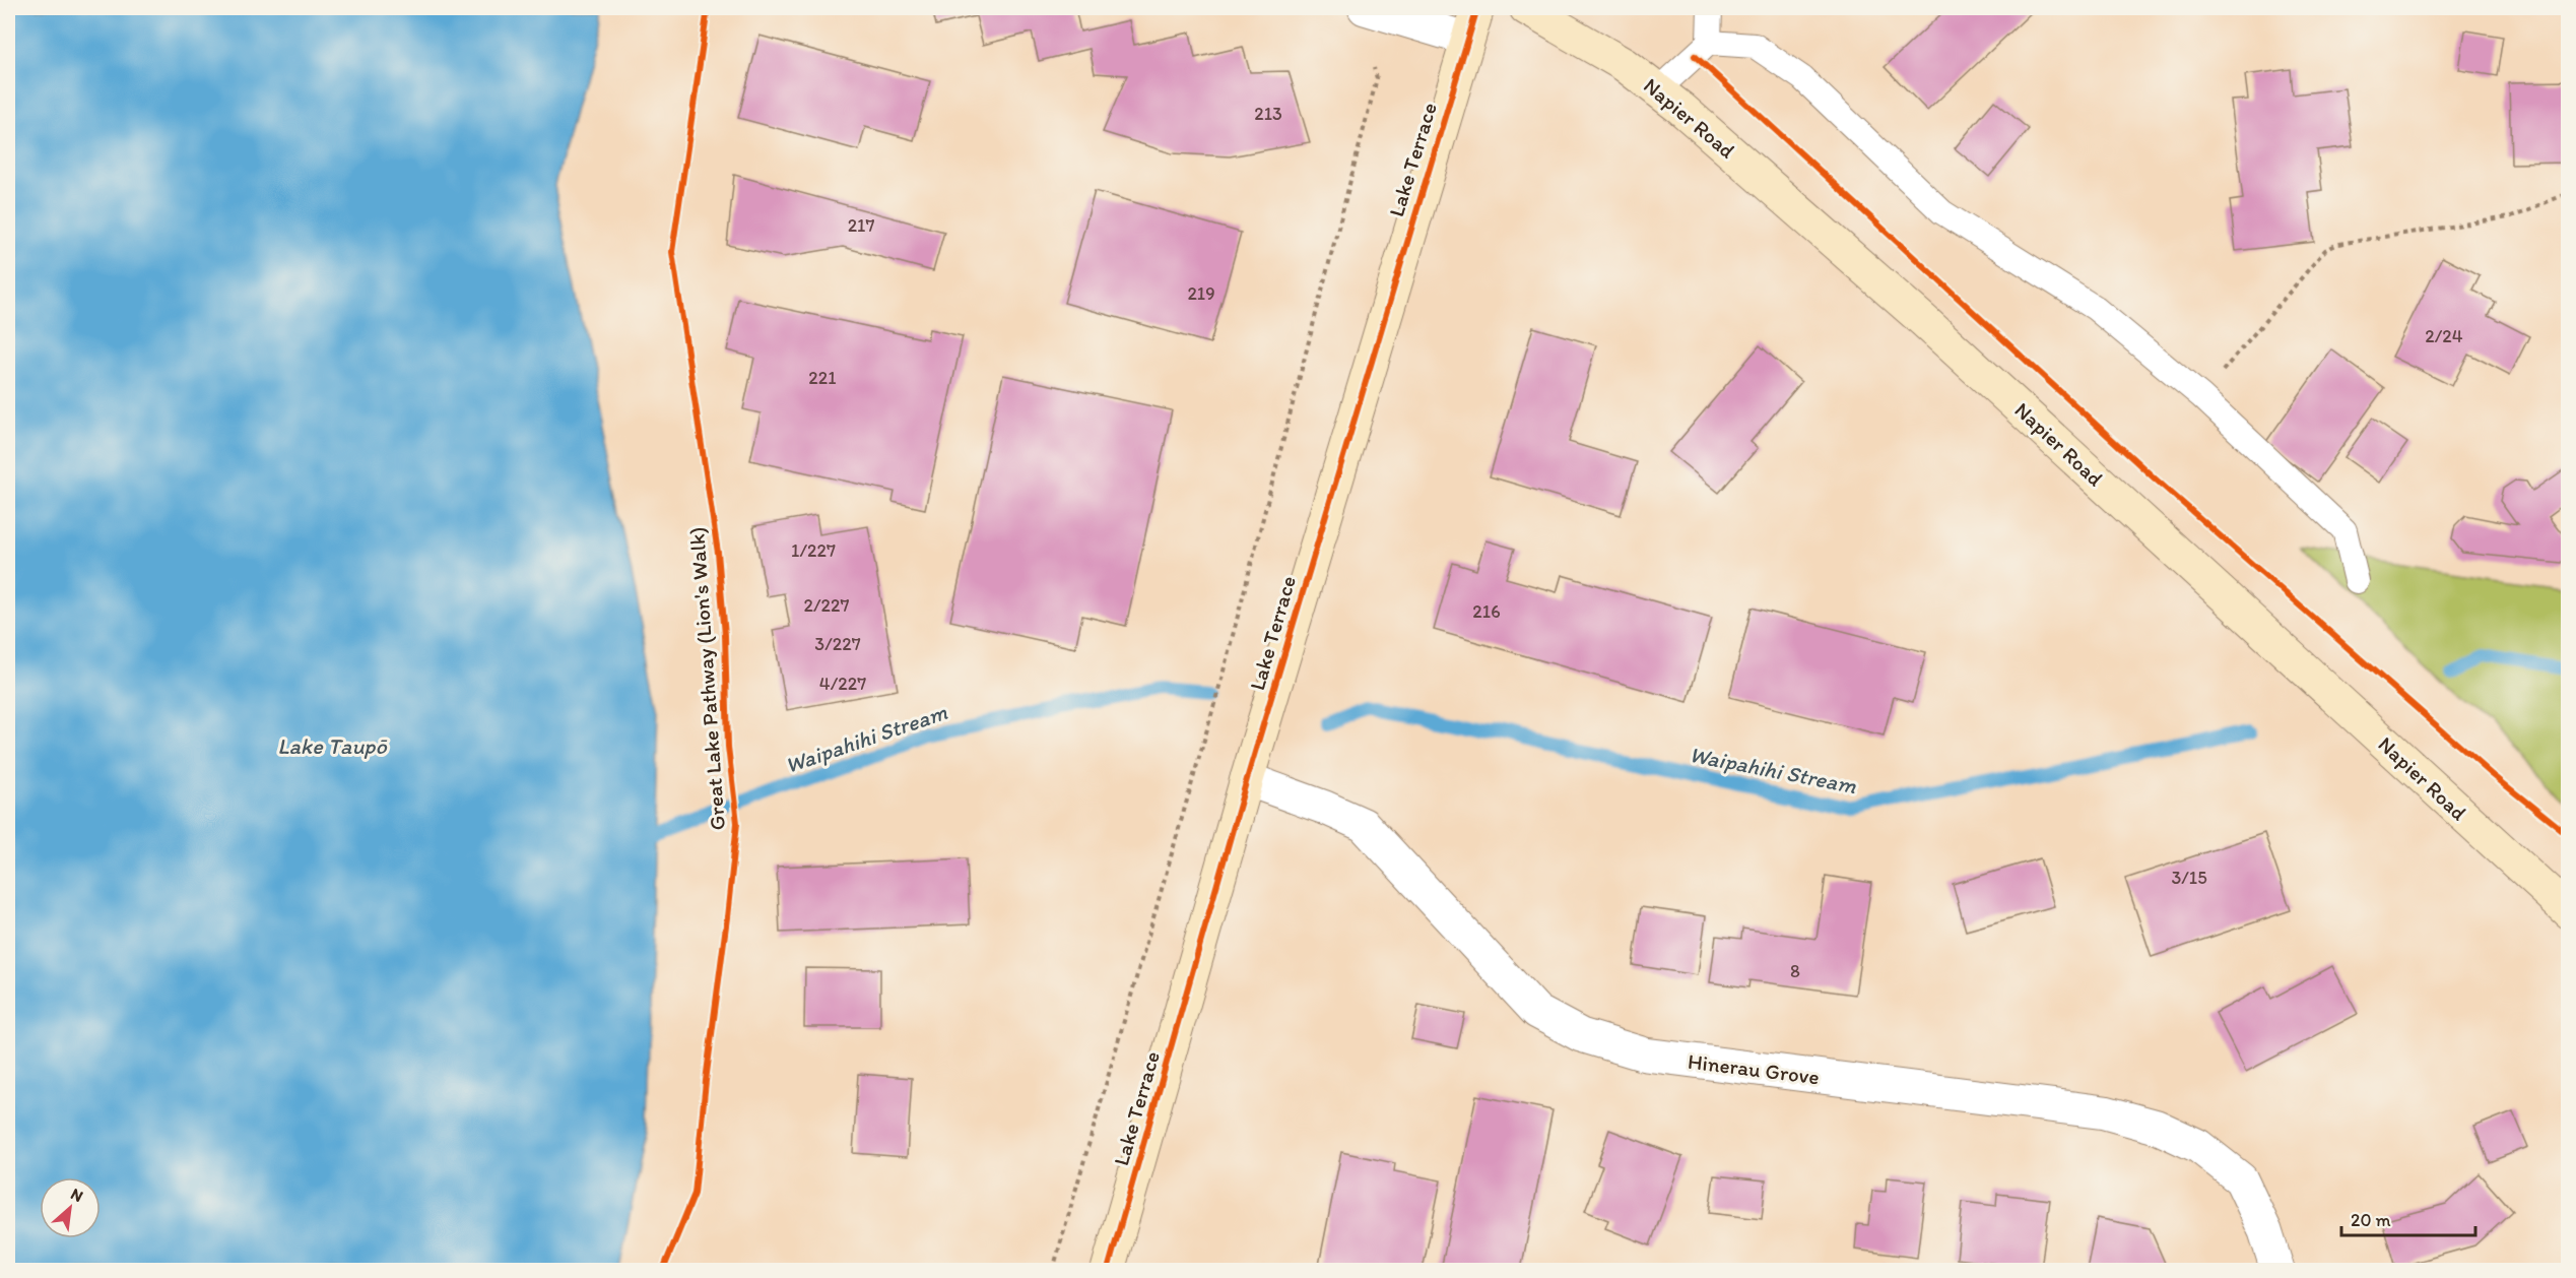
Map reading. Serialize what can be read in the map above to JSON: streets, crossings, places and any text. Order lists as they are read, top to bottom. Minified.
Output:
{"streets":{"main road":["Napier Road","Lake Terrace"],"street":["Hinerau Grove"],"cycle path":["Great Lake Pathway (Lion's Walk)"]},"crossings":[["Lake Terrace","Hinerau Grove"]],"water":["Waipahihi Stream","Lake Taupō"],"house_numbers":["213","217","219","2/24","221","1/227","2/227","216","3/227","4/227","3/15","8"],"scale_bar":"20 m","north":"top right"}
